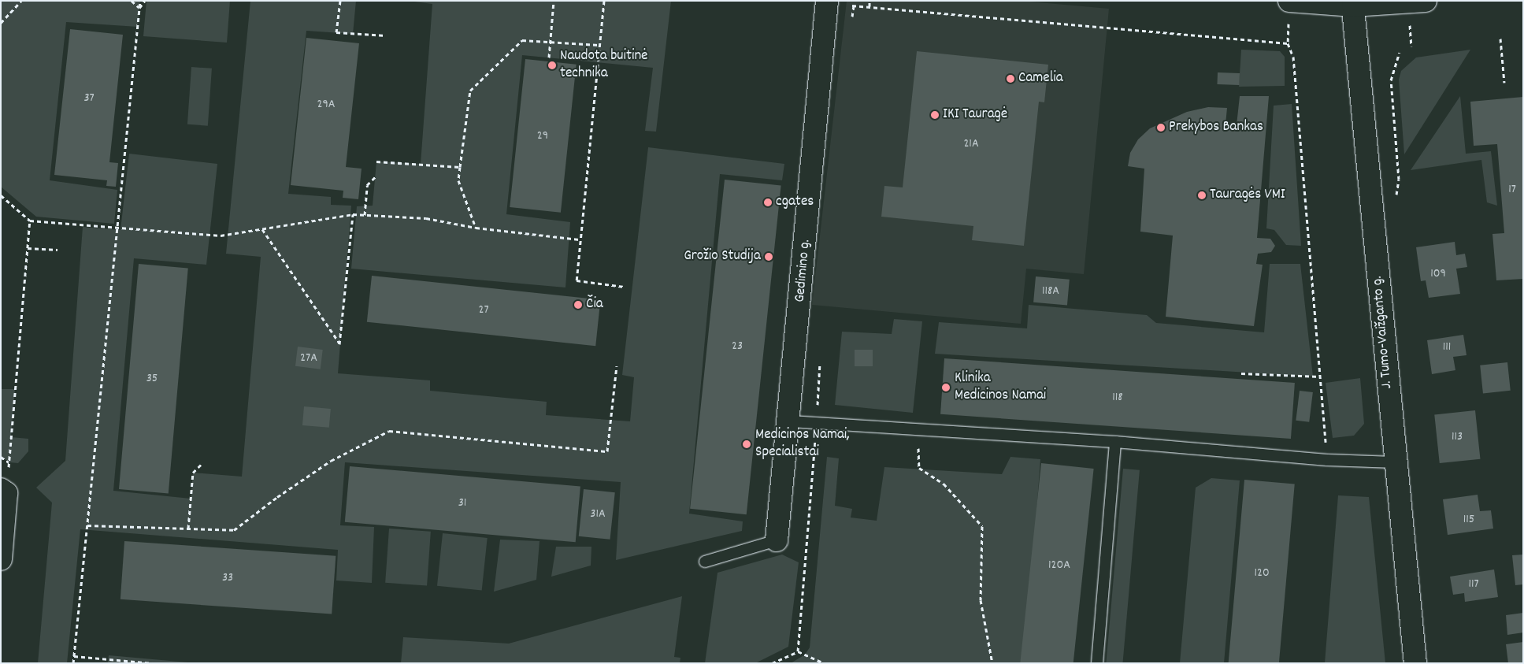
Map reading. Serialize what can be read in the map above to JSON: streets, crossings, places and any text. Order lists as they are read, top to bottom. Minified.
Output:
{"streets":{"street":["Gedimino g.","J. Tumo-Vaižganto g."]},"places":["Naudota buitinė technika","Camelia","IKI Tauragė","Prekybos Bankas","Tauragės VMI","cgates","Grožio Studija","Čia","Klinika Medicinos Namai","Medicinos Namai, Specialistai"],"house_numbers":["37","29A","29","21A","17","109","118A","27","23","111","27A","35","118","113","31","31A","115","120A","120","33","117"]}
